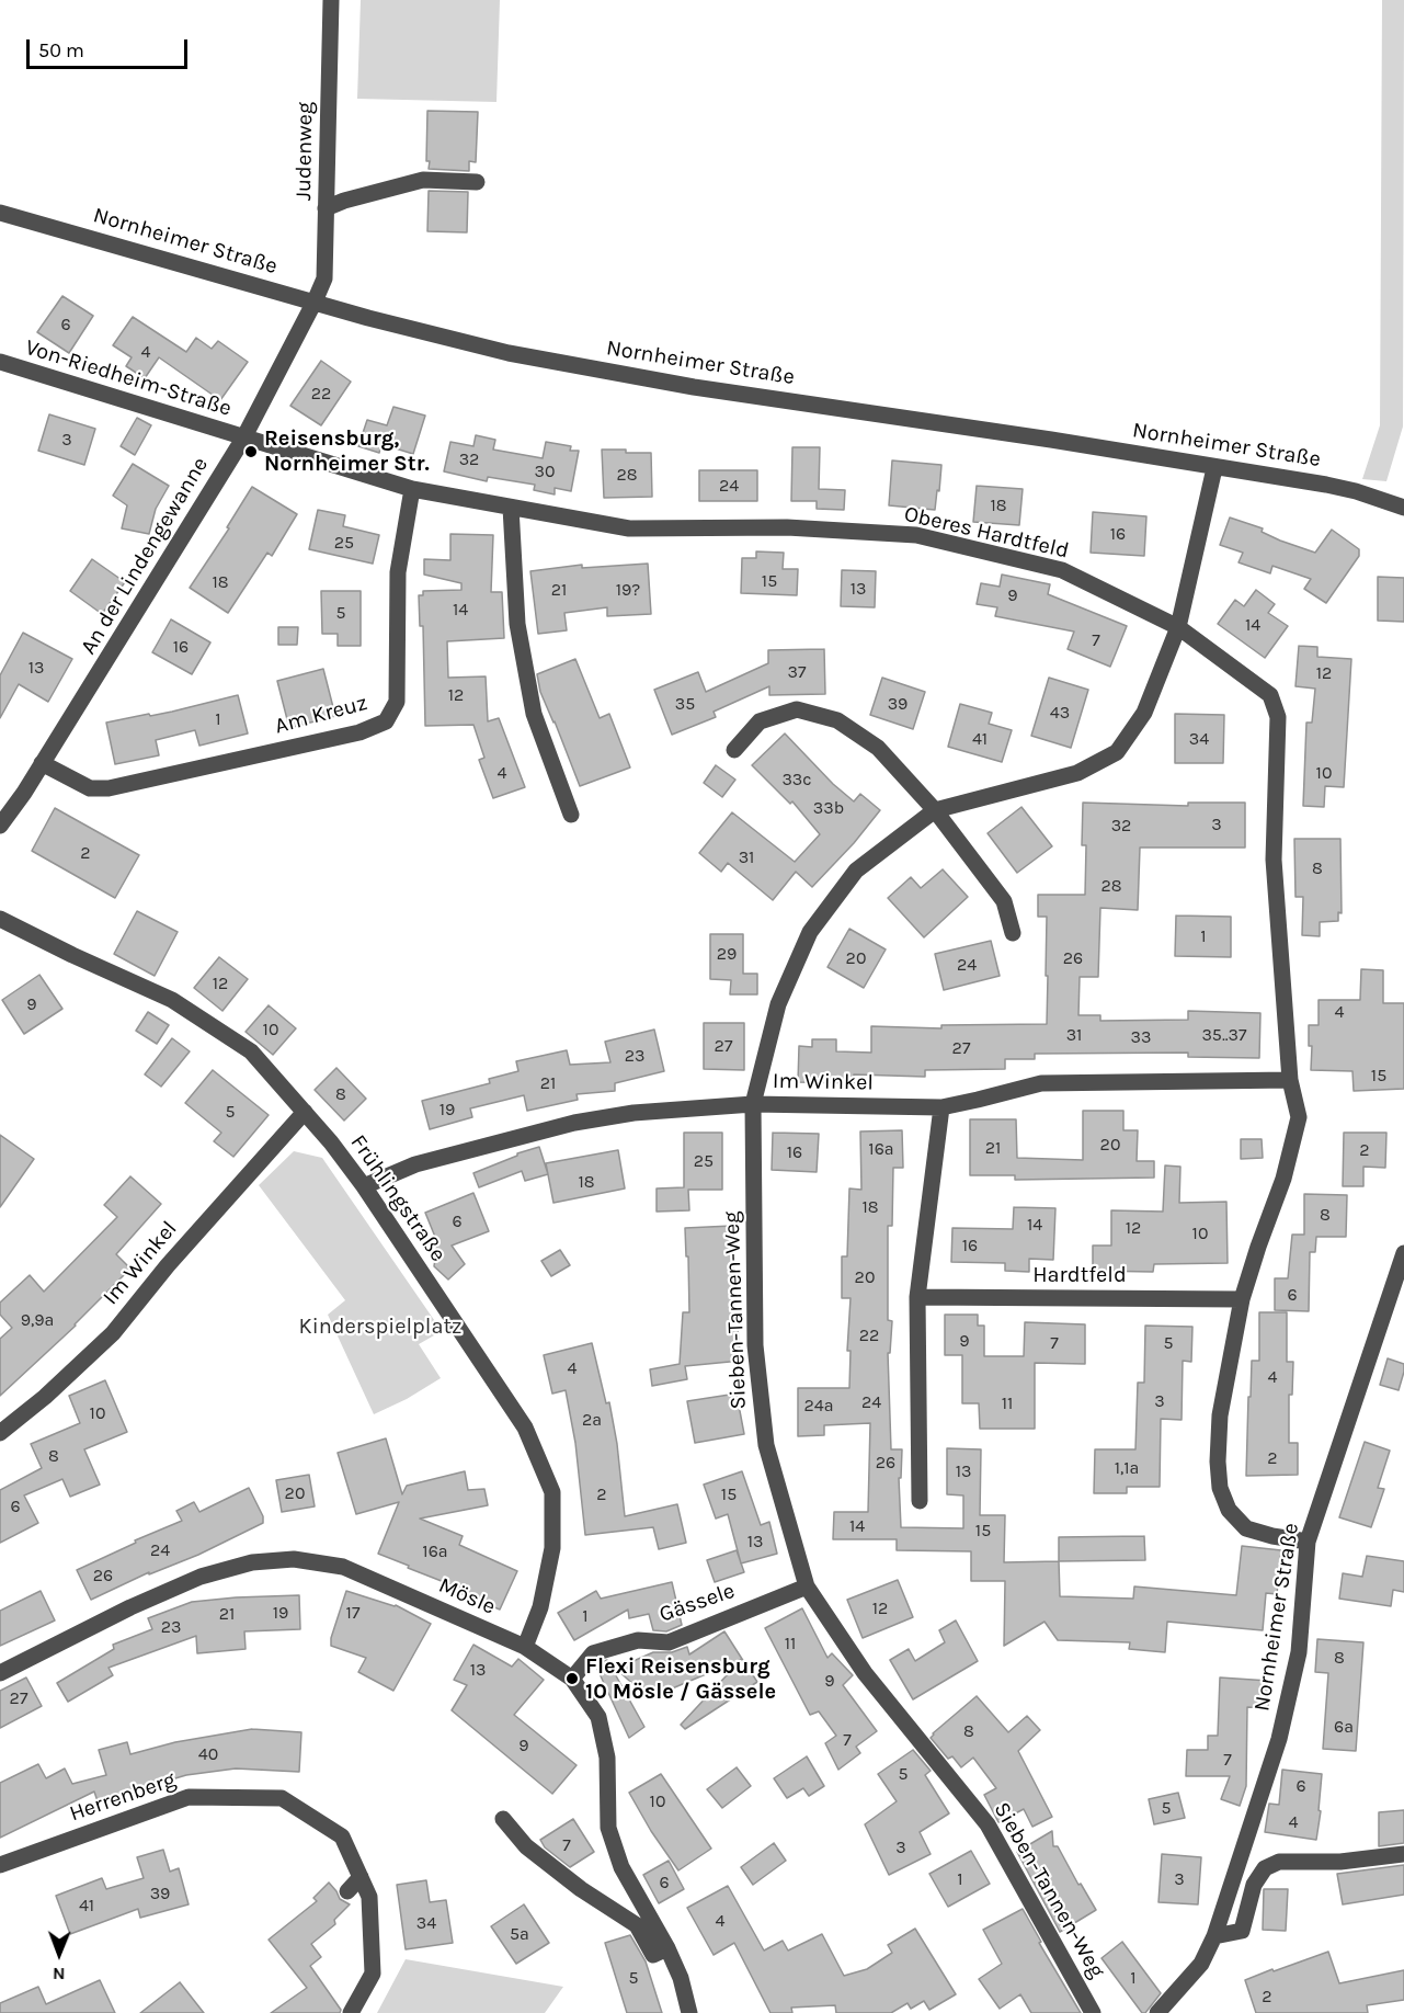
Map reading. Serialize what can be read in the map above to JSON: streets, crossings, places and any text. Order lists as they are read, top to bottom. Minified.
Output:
{"streets":{"street":["Judenweg","Nornheimer Straße","Von-Riedheim-Straße","Oberes Hardtfeld","An der Lindengewanne","Am Kreuz","Im Winkel","Frühlingstraße","Hardtfeld","Sieben-Tannen-Weg","Mösle","Gässele","Herrenberg"]},"crossings":[["Judenweg","Nornheimer Straße"],["Judenweg","An der Lindengewanne"],["Nornheimer Straße","An der Lindengewanne"],["Nornheimer Straße","Sieben-Tannen-Weg"],["Von-Riedheim-Straße","Oberes Hardtfeld"],["Von-Riedheim-Straße","An der Lindengewanne"],["Oberes Hardtfeld","An der Lindengewanne"],["Oberes Hardtfeld","Am Kreuz"],["Oberes Hardtfeld","Im Winkel"],["Oberes Hardtfeld","Sieben-Tannen-Weg"],["An der Lindengewanne","Am Kreuz"],["Im Winkel","Frühlingstraße"],["Im Winkel","Sieben-Tannen-Weg"],["Frühlingstraße","Mösle"],["Sieben-Tannen-Weg","Gässele"],["Mösle","Gässele"]],"parks":["Kinderspielplatz"],"places":["Reisensburg, Nornheimer Str.","Flexi Reisensburg 10 Mösle / Gässele"],"house_numbers":["6","4","22","3","32","30","28","24","18","16","25","15","18","13","21","19?","9","14","5","14","7","16","13","37","12","12","35","39","43","1","41","34","4","10","33c","33b","3","32","2","31","8","28","1","29","20","26","24","12","9","4","10","31","35..37","33","27","27","23","15","21","8","19","5","20","21","16a","2","16","25","18","18","8","6","14","12","10","16","20","6","9,9a","22","9","7","5","4","4","3","24","11","24a","10","2a","8","2","26","1,1a","13","20","2","15","6","14","15","13","24","16a","26","12","19","17","21","1","23","11","8","13","9","27","6a","8","7","9","40","7","5","6","10","5","4","7","3","1","3","6","39","41","4","34","5a","5","1","2"],"scale_bar":"50 m","north":"bottom"}
